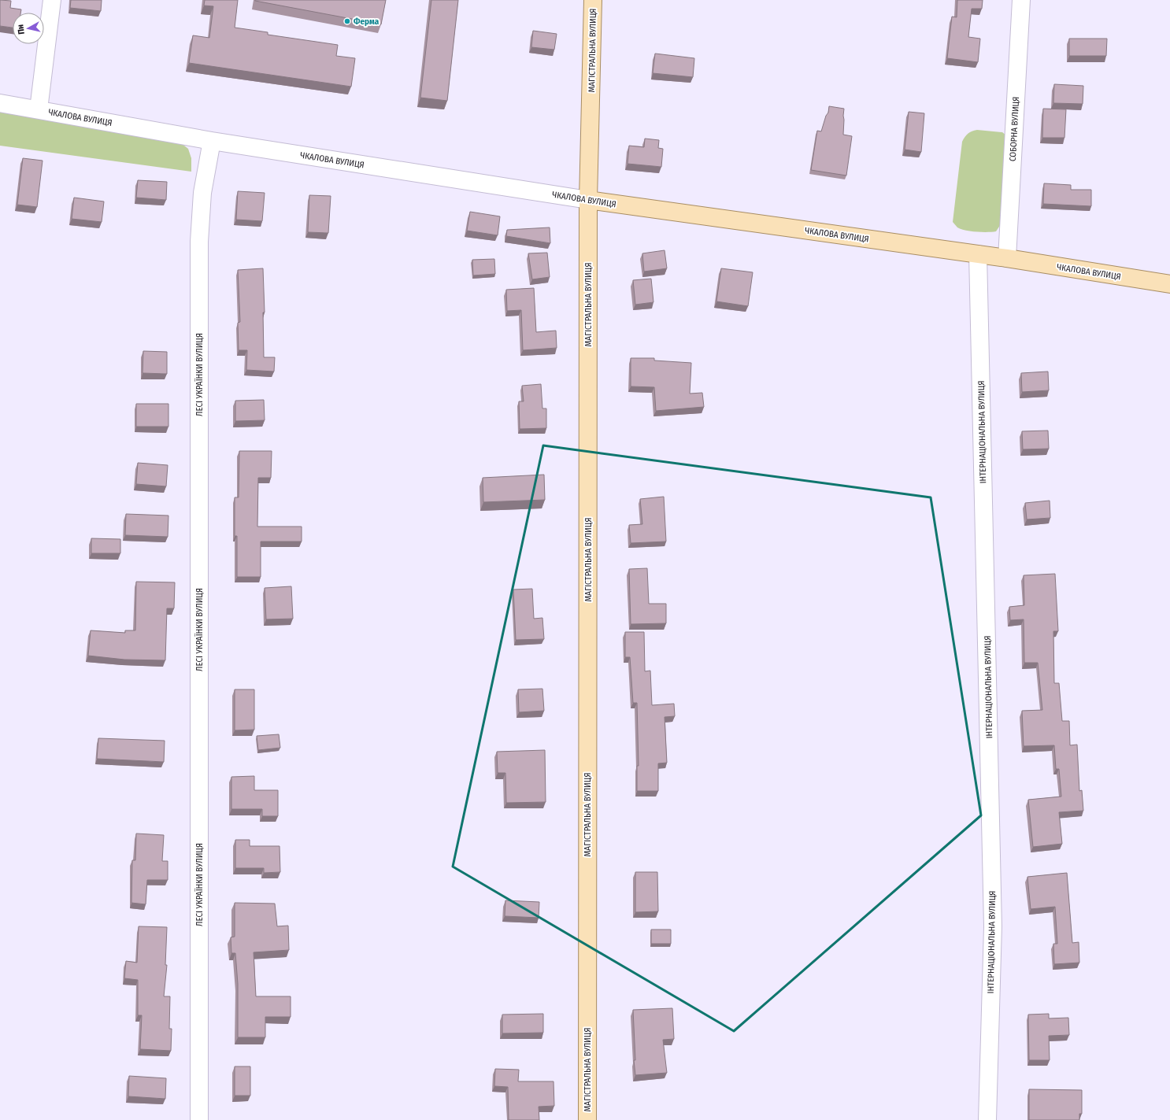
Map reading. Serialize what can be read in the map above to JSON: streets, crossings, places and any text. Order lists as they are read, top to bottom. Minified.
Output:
{"streets":{"main road":["МАГІСТРАЛЬНА ВУЛИЦЯ","ЧКАЛОВА ВУЛИЦЯ"],"street":["СОБОРНА ВУЛИЦЯ","ЛЕСІ УКРАЇНКИ ВУЛИЦЯ","ІНТЕРНАЦІОНАЛЬНА ВУЛИЦЯ"]},"crossings":[["МАГІСТРАЛЬНА ВУЛИЦЯ","ЧКАЛОВА ВУЛИЦЯ"],["ЧКАЛОВА ВУЛИЦЯ","СОБОРНА ВУЛИЦЯ"],["ЧКАЛОВА ВУЛИЦЯ","ЛЕСІ УКРАЇНКИ ВУЛИЦЯ"],["ЧКАЛОВА ВУЛИЦЯ","ІНТЕРНАЦІОНАЛЬНА ВУЛИЦЯ"]],"places":["Ферма"],"north":"left"}
